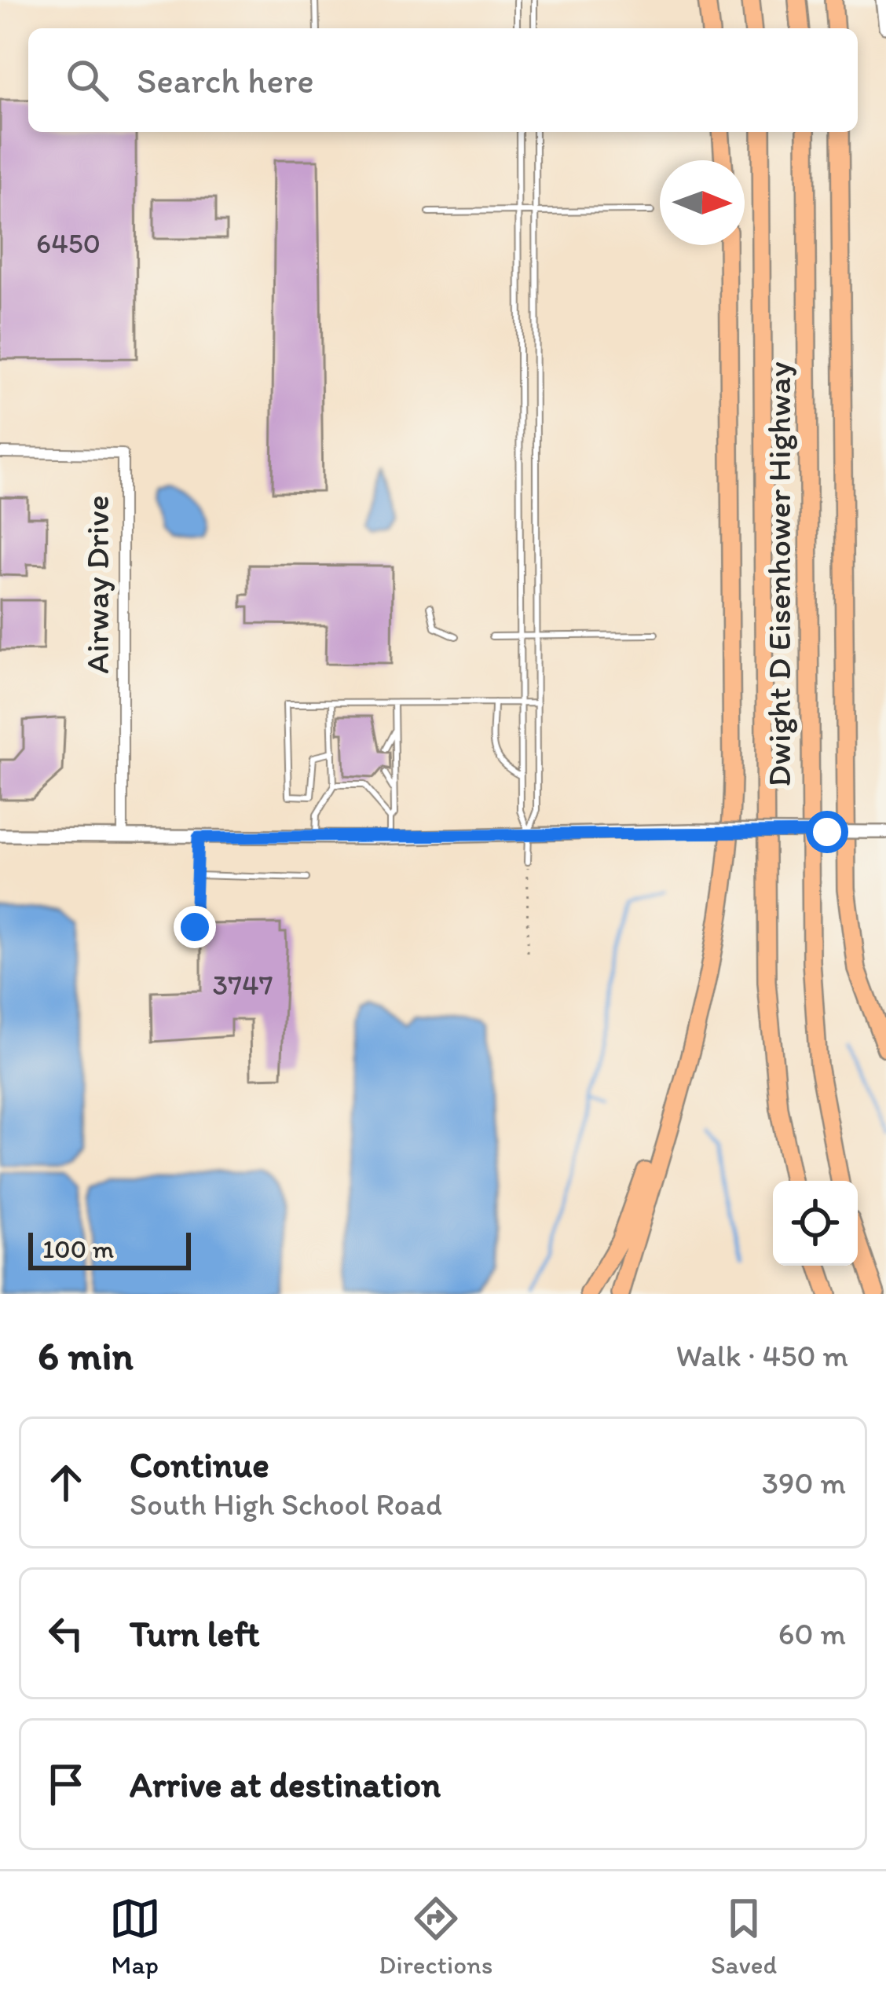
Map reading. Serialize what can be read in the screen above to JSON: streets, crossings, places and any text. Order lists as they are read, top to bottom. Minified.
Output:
{"streets":{"highway":["Dwight D Eisenhower Highway"],"street":["Airway Drive"]},"house_numbers":["6450","3747"],"scale_bar":"100 m","north":"right","page":{"search":"Search here","scale":"100 m","heading":["6 min","Walk · 450 m"],"list":[["Continue","South High School Road","390 m"],["Turn left","60 m"],"Arrive at destination"],"nav":["Map","Directions","Saved"]}}
